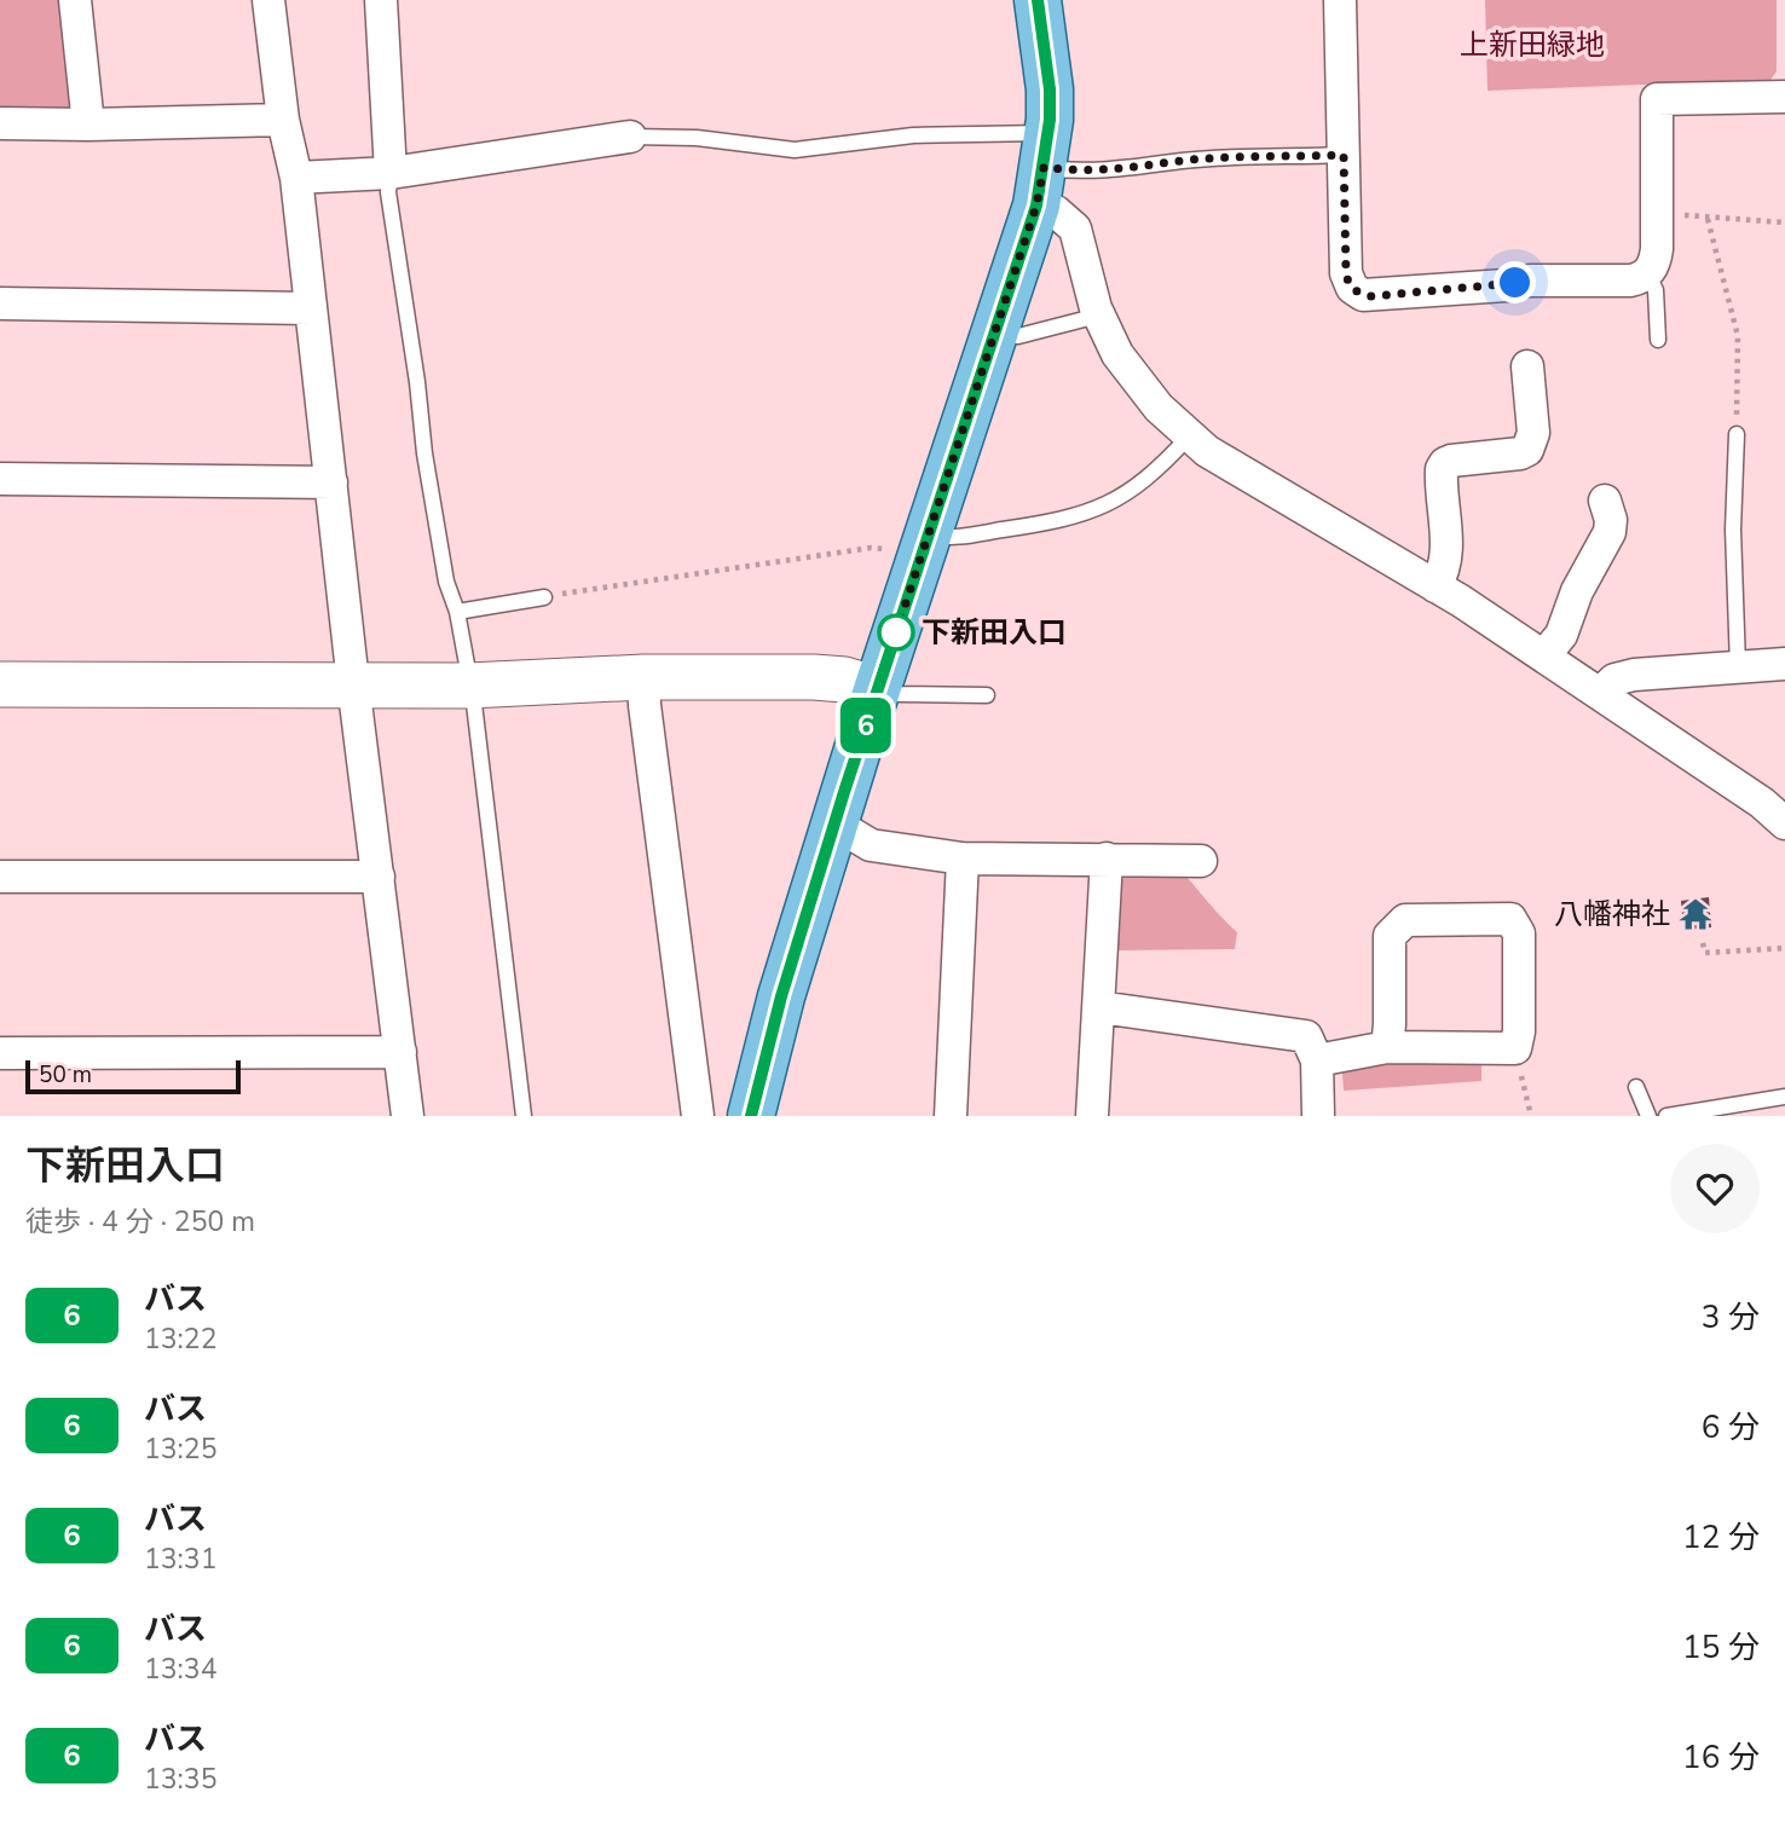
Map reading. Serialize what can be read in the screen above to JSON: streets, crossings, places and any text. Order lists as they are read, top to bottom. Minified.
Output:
{"parks":["上新田緑地"],"places":{"other":["下新田入口"],"temple":["八幡神社"]},"lines":["bus line 6"],"scale_bar":"50 m","page":{"on_map":"6","scale":"50 m","heading":["下新田入口","徒歩 · 4 分 · 250 m"],"list":[{"mark":"6","name":"バス","note":"13:22","value":"3 分"},{"mark":"6","name":"バス","note":"13:25","value":"6 分"},{"mark":"6","name":"バス","note":"13:31","value":"12 分"},{"mark":"6","name":"バス","note":"13:34","value":"15 分"},{"mark":"6","name":"バス","note":"13:35","value":"16 分"}]}}
